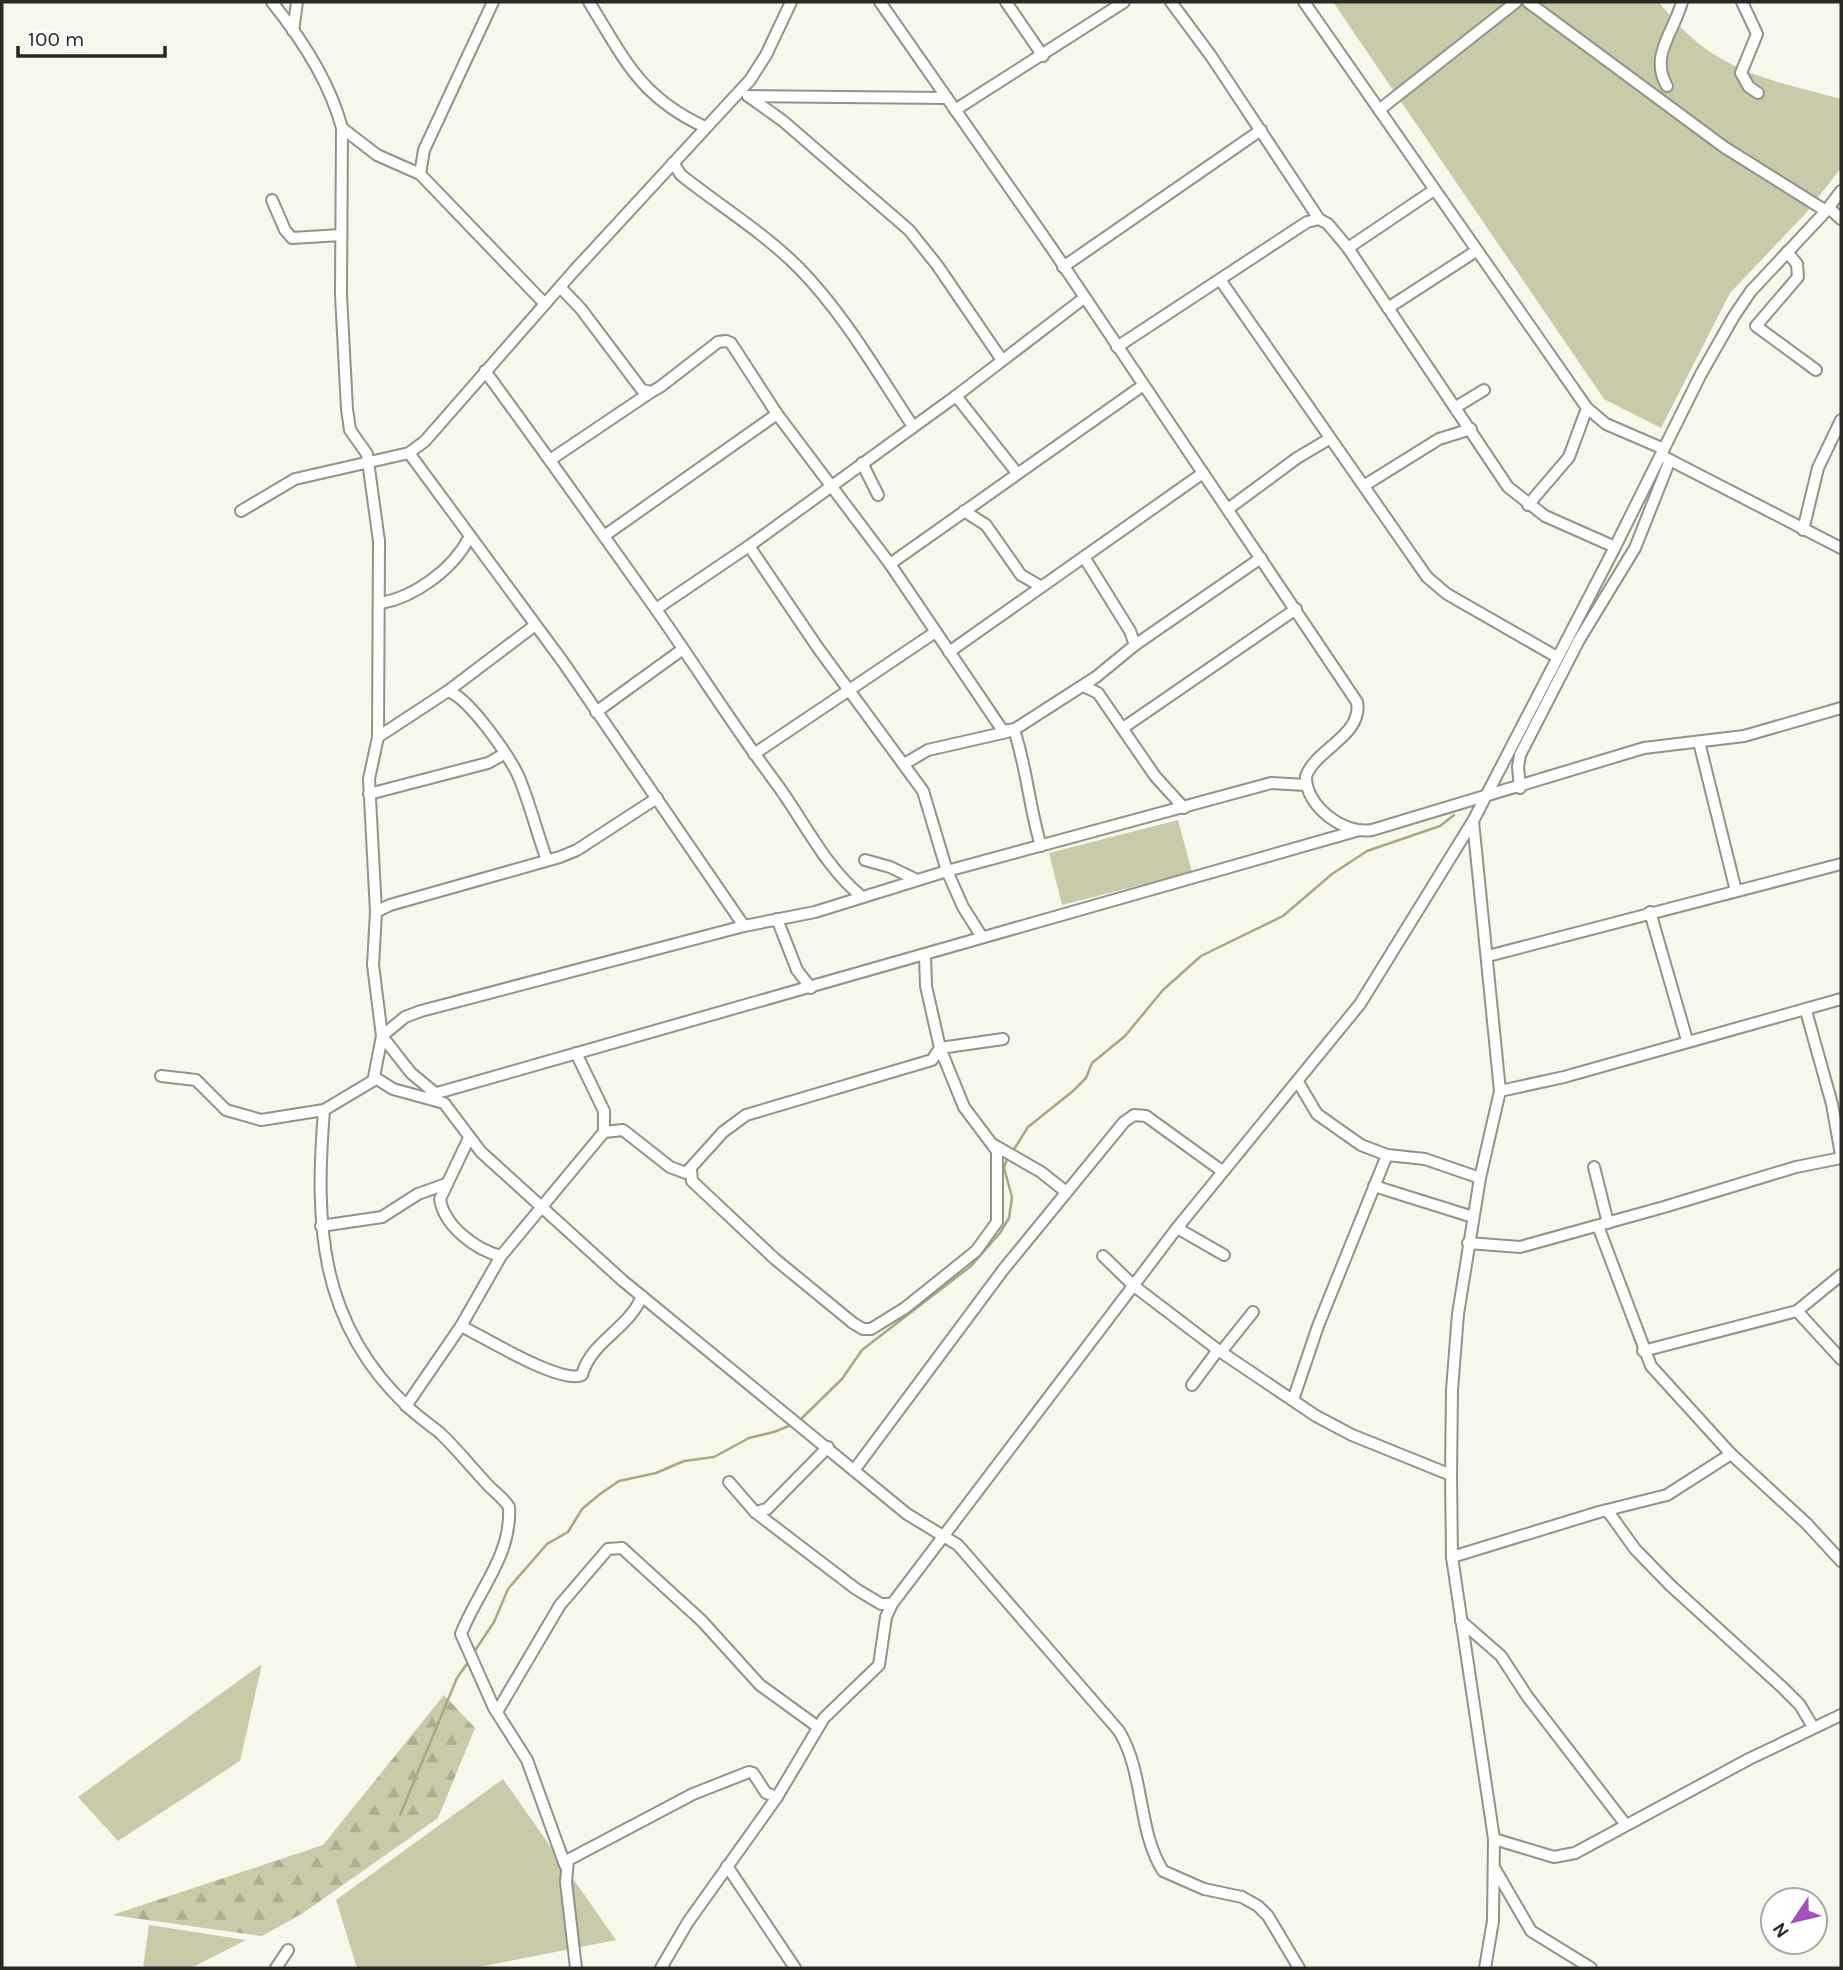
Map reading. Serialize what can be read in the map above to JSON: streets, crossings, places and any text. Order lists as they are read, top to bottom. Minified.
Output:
{"scale_bar":"100 m","north":"bottom left"}
